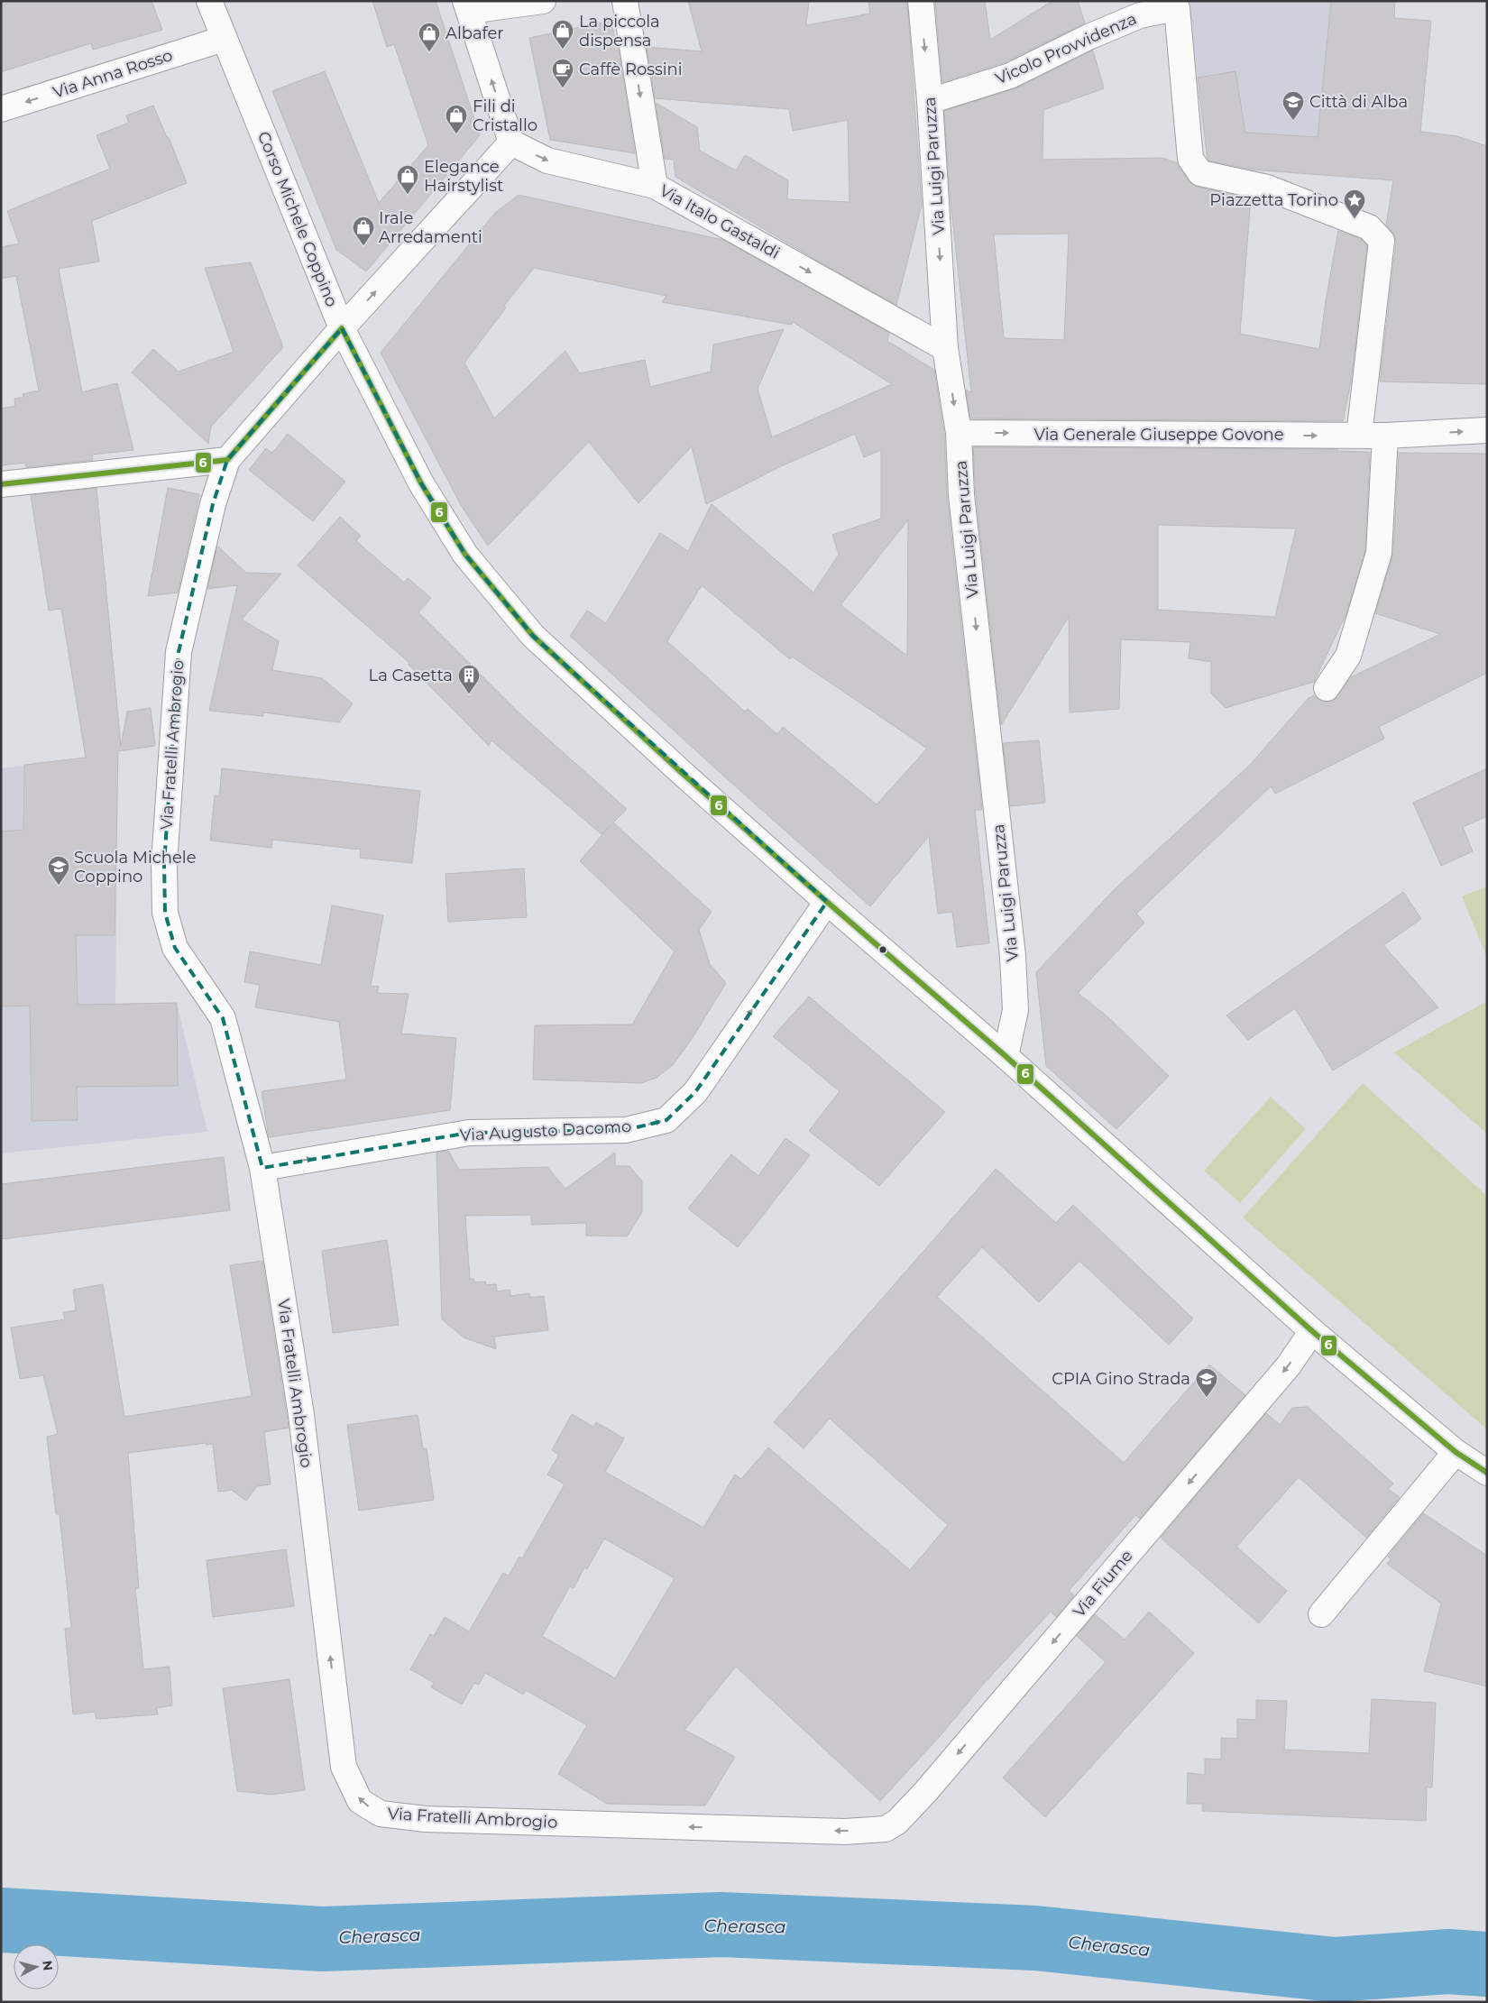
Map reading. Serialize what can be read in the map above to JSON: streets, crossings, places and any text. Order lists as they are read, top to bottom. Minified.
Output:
{"streets":{"street":["Vicolo Provvidenza","Via Anna Rosso","Via Luigi Paruzza","Corso Michele Coppino","Via Italo Gastaldi","Via Generale Giuseppe Govone","Via Fratelli Ambrogio","Via Augusto Dacomo","Via Fiume"]},"crossings":[["Vicolo Provvidenza","Via Luigi Paruzza"],["Vicolo Provvidenza","Via Generale Giuseppe Govone"],["Via Anna Rosso","Corso Michele Coppino"],["Via Luigi Paruzza","Corso Michele Coppino"],["Via Luigi Paruzza","Via Italo Gastaldi"],["Via Luigi Paruzza","Via Generale Giuseppe Govone"],["Corso Michele Coppino","Via Augusto Dacomo"],["Corso Michele Coppino","Via Fiume"],["Via Fratelli Ambrogio","Via Augusto Dacomo"],["Via Fratelli Ambrogio","Via Fiume"]],"one_way":["Via Anna Rosso","Via Luigi Paruzza","Via Italo Gastaldi","Via Generale Giuseppe Govone","Via Augusto Dacomo"],"water":["Cherasca"],"places":{"shop":["La piccola dispensa","Albafer","Fili di Cristallo","Elegance Hairstylist","Irale Arredamenti"],"cafe":["Caffè Rossini"],"school or university":["Città di Alba","Scuola Michele Coppino","CPIA Gino Strada"],"place":["Piazzetta Torino"],"building":["La Casetta"]},"lines":["transit line 6"],"north":"right"}
